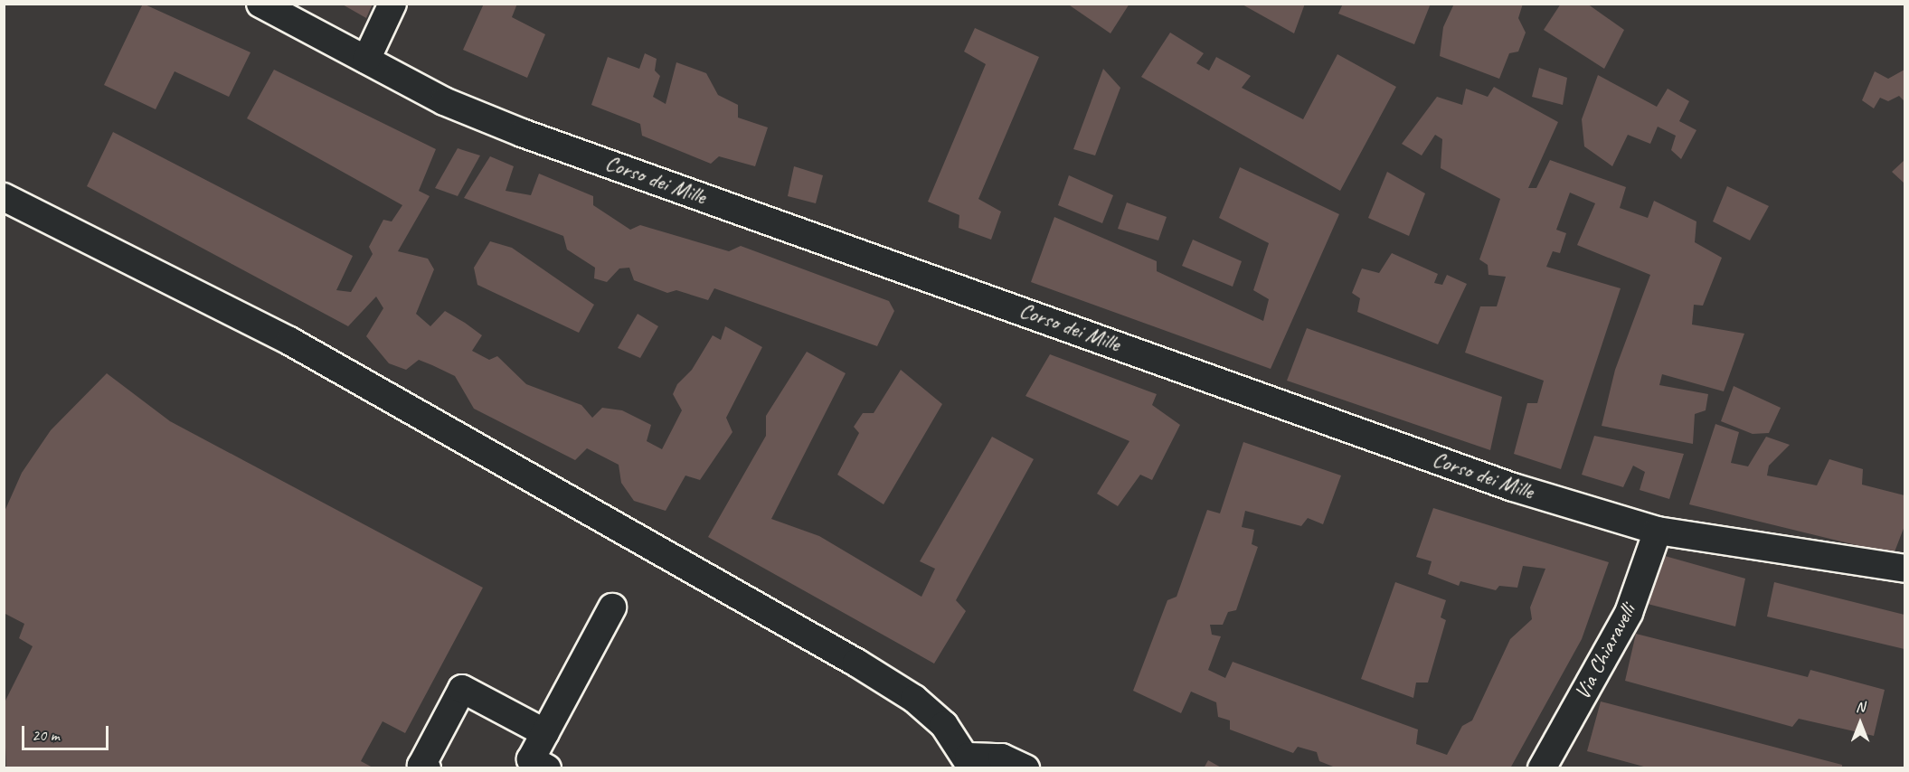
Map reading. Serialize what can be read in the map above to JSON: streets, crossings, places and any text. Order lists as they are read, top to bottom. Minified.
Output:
{"streets":{"street":["Corso dei Mille","Via Chiaravelli"]},"crossings":[["Corso dei Mille","Via Chiaravelli"]],"scale_bar":"20 m","north":"top"}
